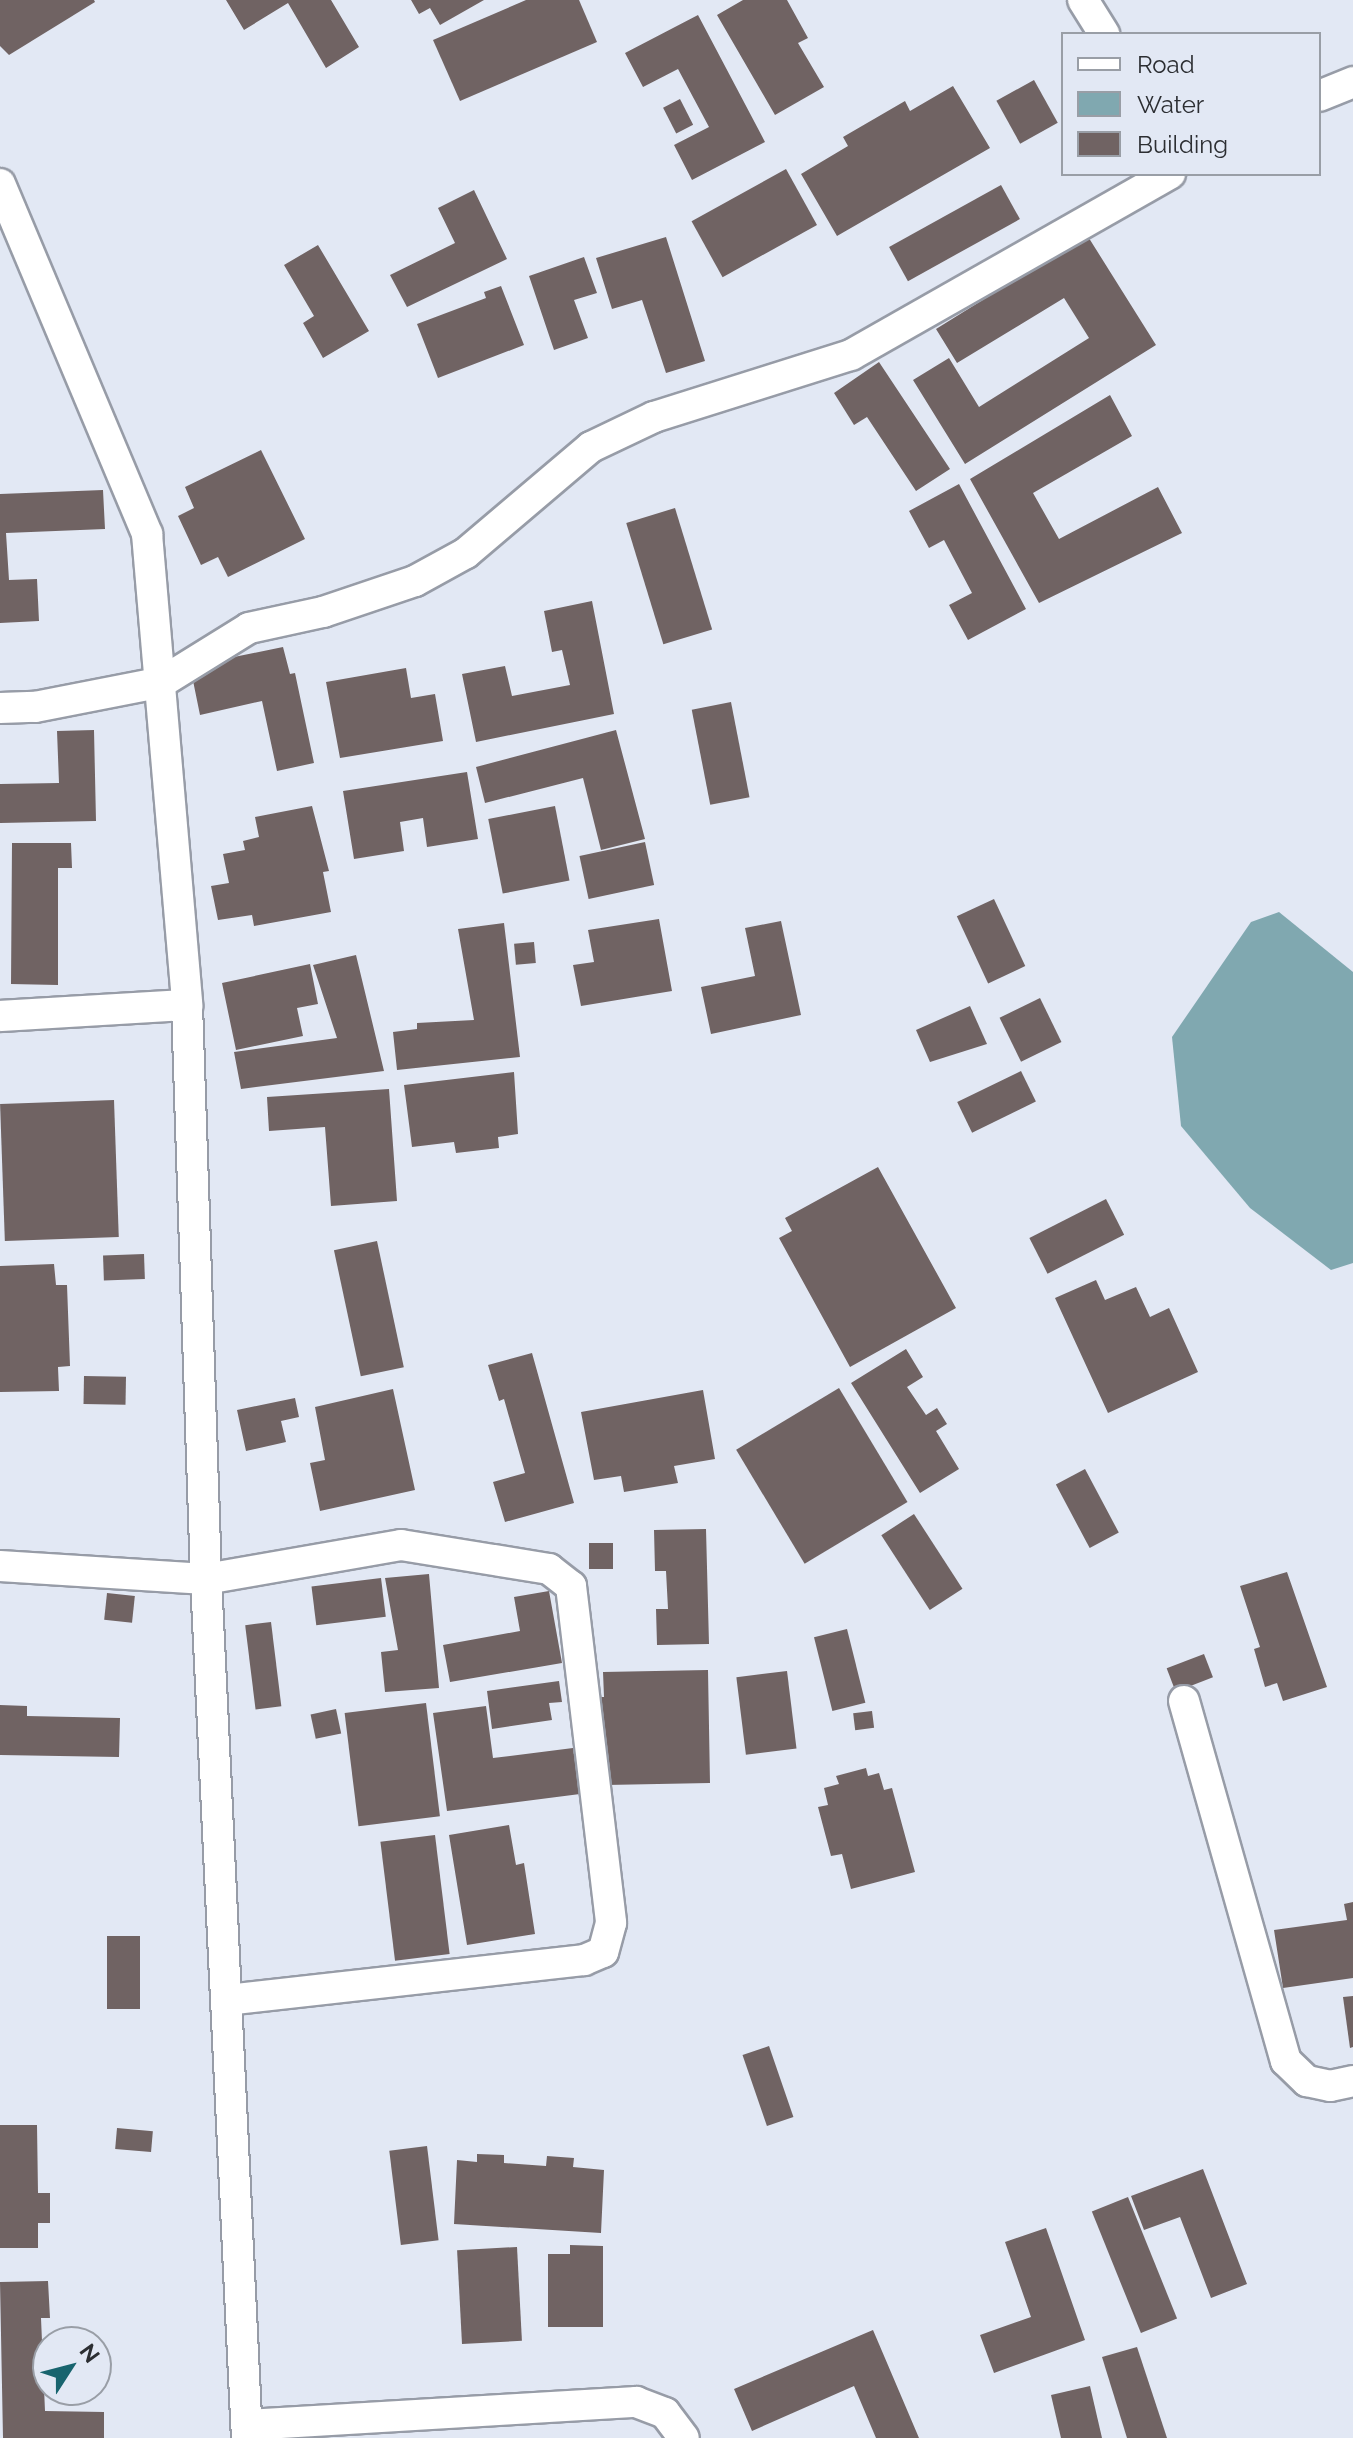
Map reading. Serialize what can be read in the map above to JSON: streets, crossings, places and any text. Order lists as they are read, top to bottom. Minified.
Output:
{"legend":["Road","Water","Building"],"north":"top right"}
